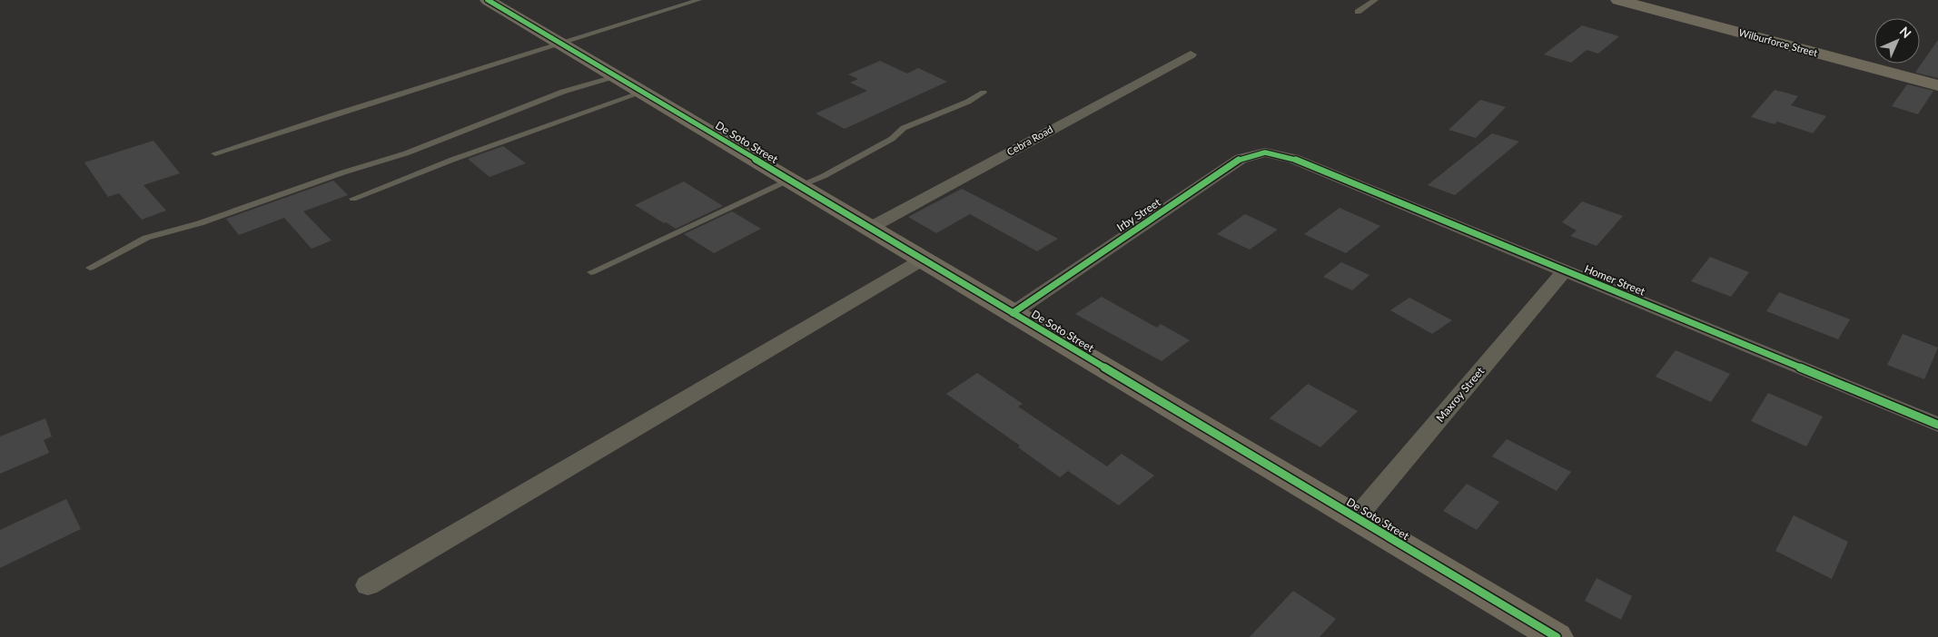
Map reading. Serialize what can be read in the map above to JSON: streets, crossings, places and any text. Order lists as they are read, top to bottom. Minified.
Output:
{"streets":{"street":["Wilburforce Street","Cebra Road","De Soto Street","Irby Street","Homer Street","Maxroy Street"]},"crossings":[["Cebra Road","De Soto Street"],["De Soto Street","Irby Street"],["De Soto Street","Maxroy Street"],["Irby Street","Homer Street"],["Homer Street","Maxroy Street"]],"north":"top right"}
